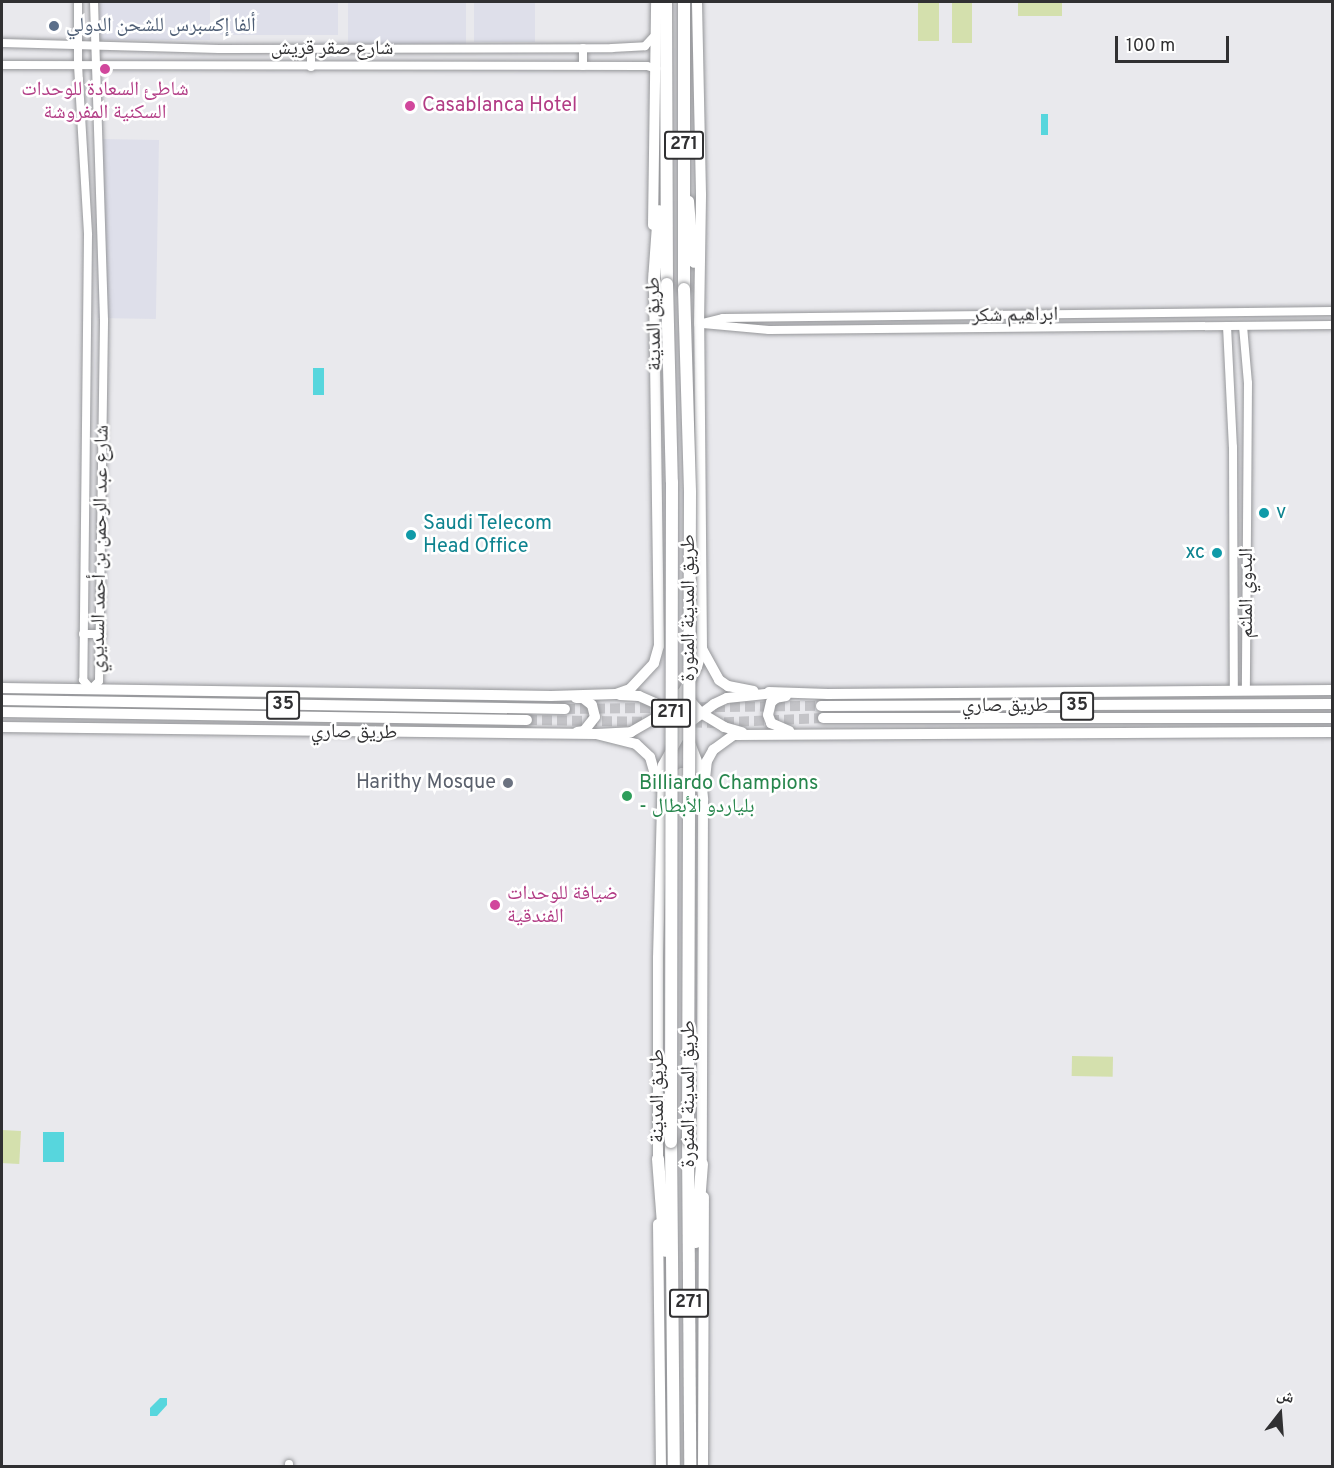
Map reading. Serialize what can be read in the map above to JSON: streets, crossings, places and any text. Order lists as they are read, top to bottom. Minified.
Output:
{"streets":{"highway":["271","طريق المدينة المنورة"],"main road":["طريق المدينة","35","طريق صاري"],"street":["شارع صقر قريش","ابراهيم شكر","شارع عبد الرحمن بن أحمد السديري","البدوي الملثم"]},"crossings":[["شارع صقر قريش","طريق المدينة"],["شارع صقر قريش","شارع عبد الرحمن بن أحمد السديري"],["ابراهيم شكر","طريق المدينة"],["طريق المدينة","طريق المدينة المنورة"],["طريق المدينة","طريق صاري"]],"places":["ألفا إكسبرس للشحن الدولي","شاطئ السعادة للوحدات السكنية المفروشة","Casablanca Hotel","v","Saudi Telecom Head Office","xc","Harithy Mosque","Billiardo Champions - بلياردو الأبطال","ضيافة للوحدات الفندقية"],"scale_bar":"100 m","north":"top"}
